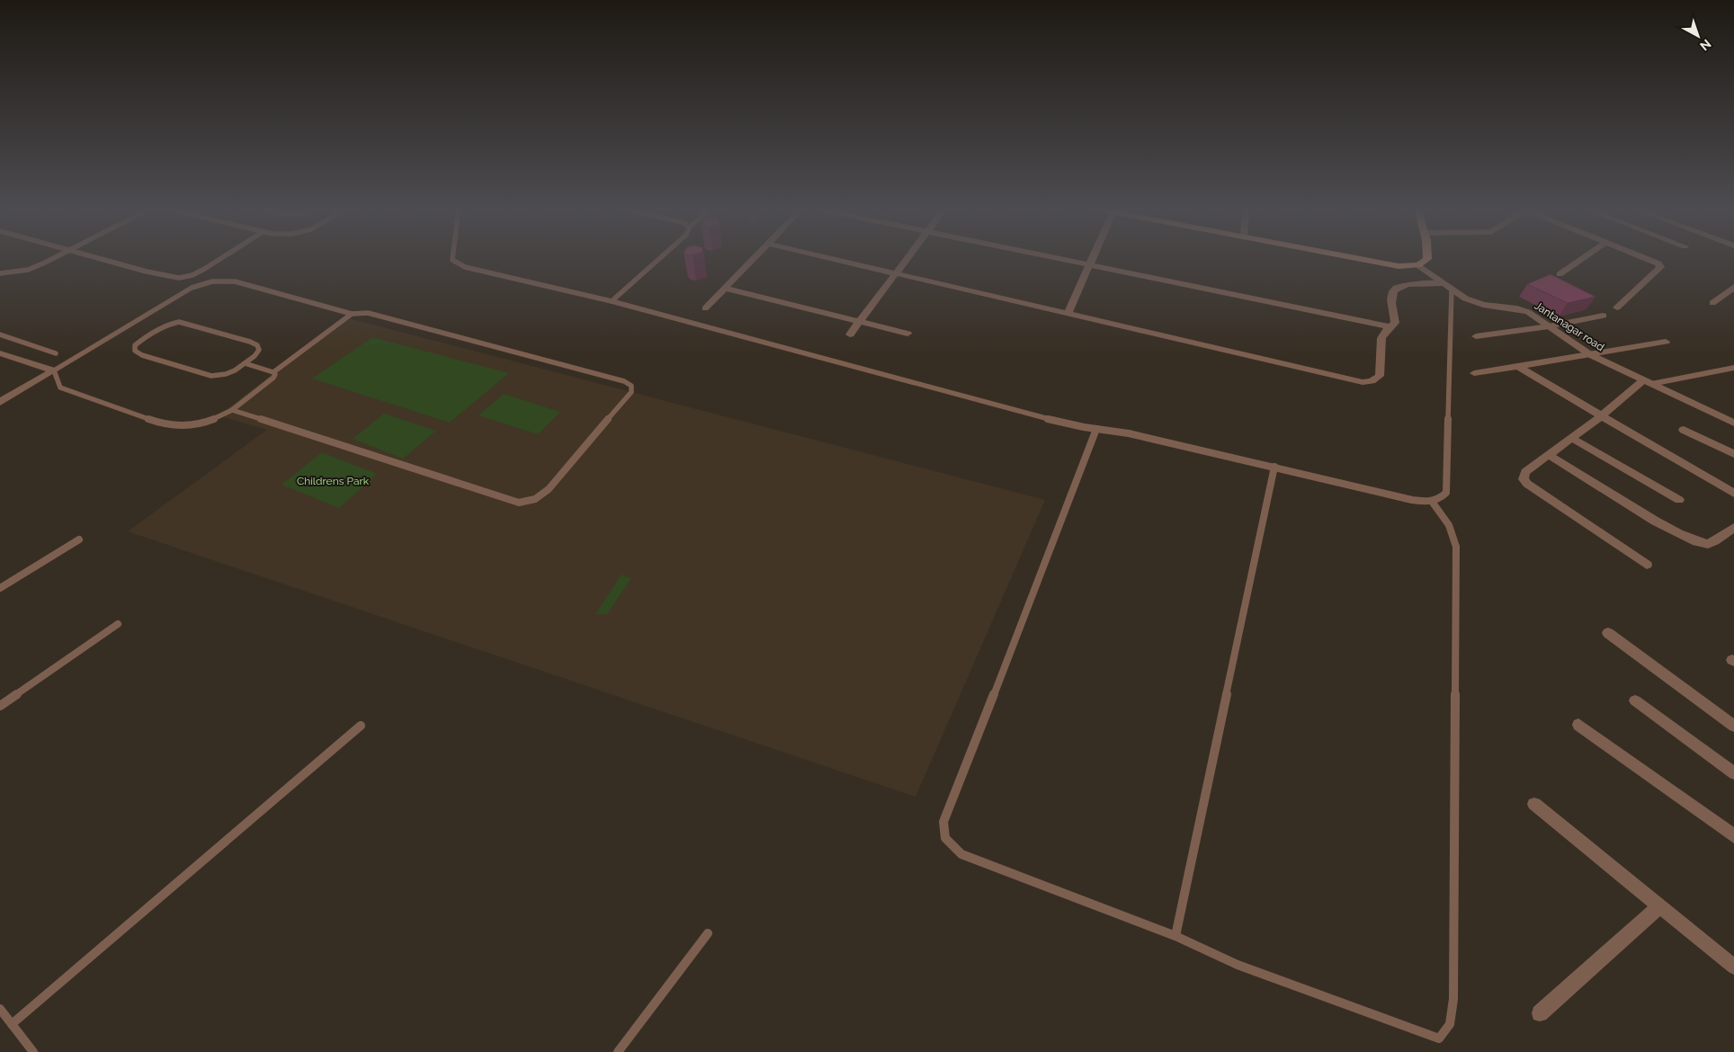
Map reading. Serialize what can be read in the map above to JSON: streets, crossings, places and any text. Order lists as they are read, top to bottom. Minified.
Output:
{"streets":{"street":["Jantanagar road"]},"parks":["Childrens Park"],"north":"bottom right"}
